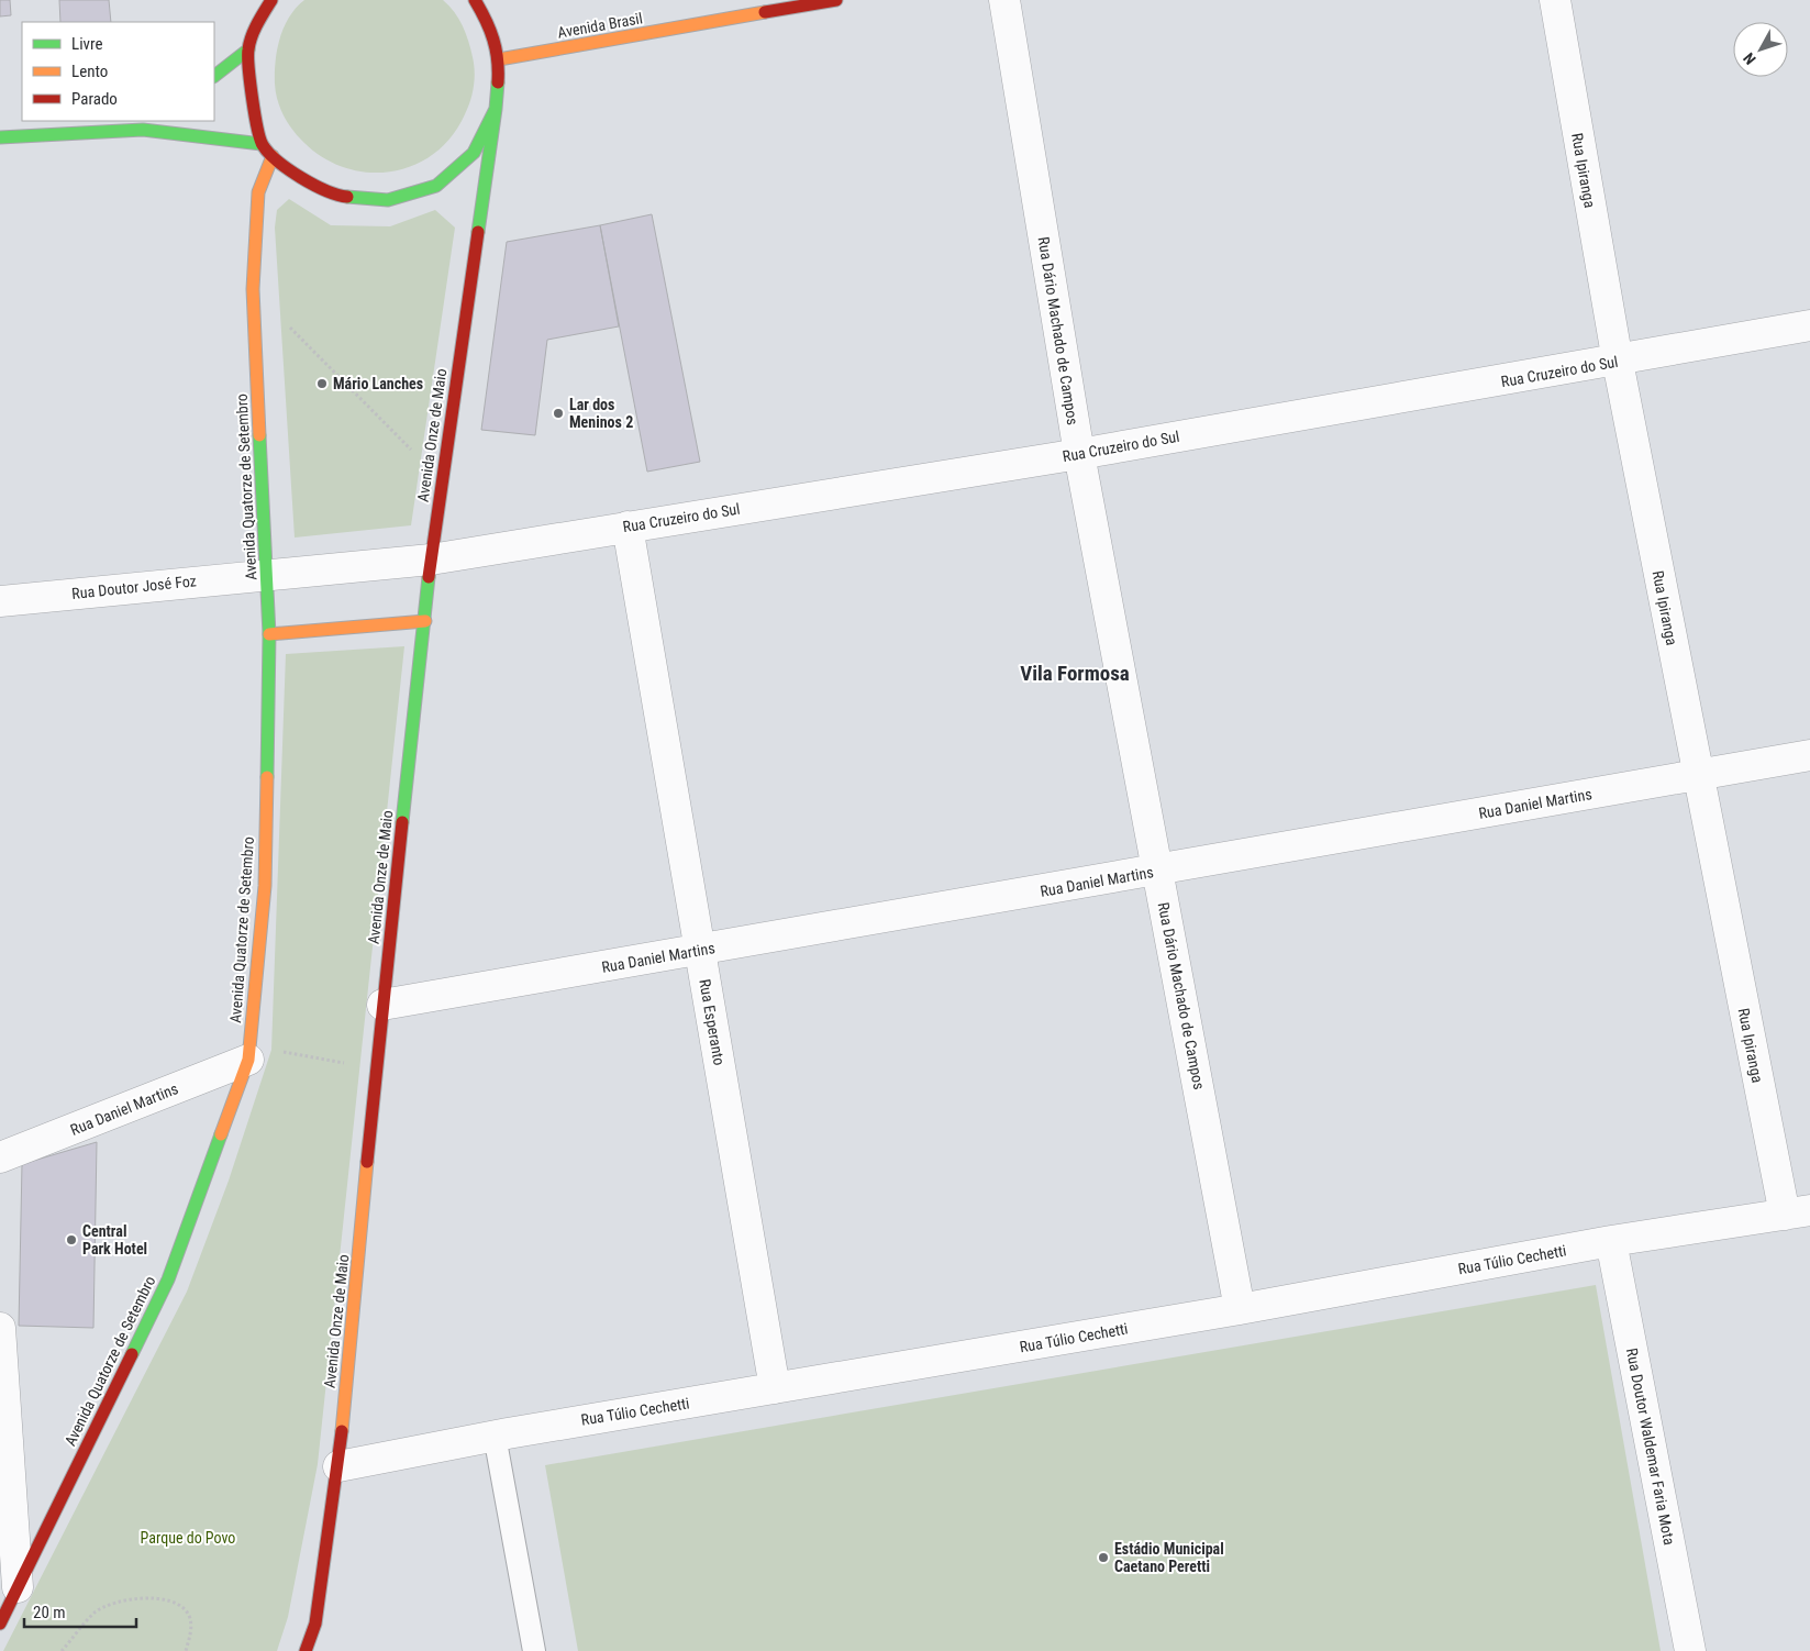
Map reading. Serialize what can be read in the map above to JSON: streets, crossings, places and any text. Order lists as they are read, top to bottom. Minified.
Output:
{"streets":{"street":["Avenida Brasil","Rua Ipiranga","Rua Dário Machado de Campos","Rua Cruzeiro do Sul","Avenida Onze de Maio","Avenida Quatorze de Setembro","Rua Doutor José Foz","Rua Daniel Martins","Rua Esperanto","Rua Túlio Cechetti","Rua Doutor Waldemar Faria Mota"]},"crossings":[["Avenida Brasil","Avenida Onze de Maio"],["Rua Ipiranga","Rua Cruzeiro do Sul"],["Rua Ipiranga","Rua Daniel Martins"],["Rua Ipiranga","Rua Túlio Cechetti"],["Rua Dário Machado de Campos","Rua Cruzeiro do Sul"],["Rua Dário Machado de Campos","Rua Daniel Martins"],["Rua Dário Machado de Campos","Rua Túlio Cechetti"],["Rua Cruzeiro do Sul","Avenida Onze de Maio"],["Rua Cruzeiro do Sul","Avenida Quatorze de Setembro"],["Rua Cruzeiro do Sul","Rua Doutor José Foz"],["Rua Cruzeiro do Sul","Rua Esperanto"],["Avenida Onze de Maio","Rua Daniel Martins"],["Avenida Onze de Maio","Rua Túlio Cechetti"],["Avenida Quatorze de Setembro","Rua Doutor José Foz"],["Avenida Quatorze de Setembro","Rua Daniel Martins"],["Rua Daniel Martins","Rua Esperanto"],["Rua Esperanto","Rua Túlio Cechetti"],["Rua Túlio Cechetti","Rua Doutor Waldemar Faria Mota"]],"districts":["Vila Formosa"],"parks":["Parque do Povo"],"places":["Mário Lanches","Lar dos Meninos 2","Central Park Hotel","Estádio Municipal Caetano Peretti"],"legend":["Livre","Lento","Parado"],"scale_bar":"20 m","north":"bottom left"}
